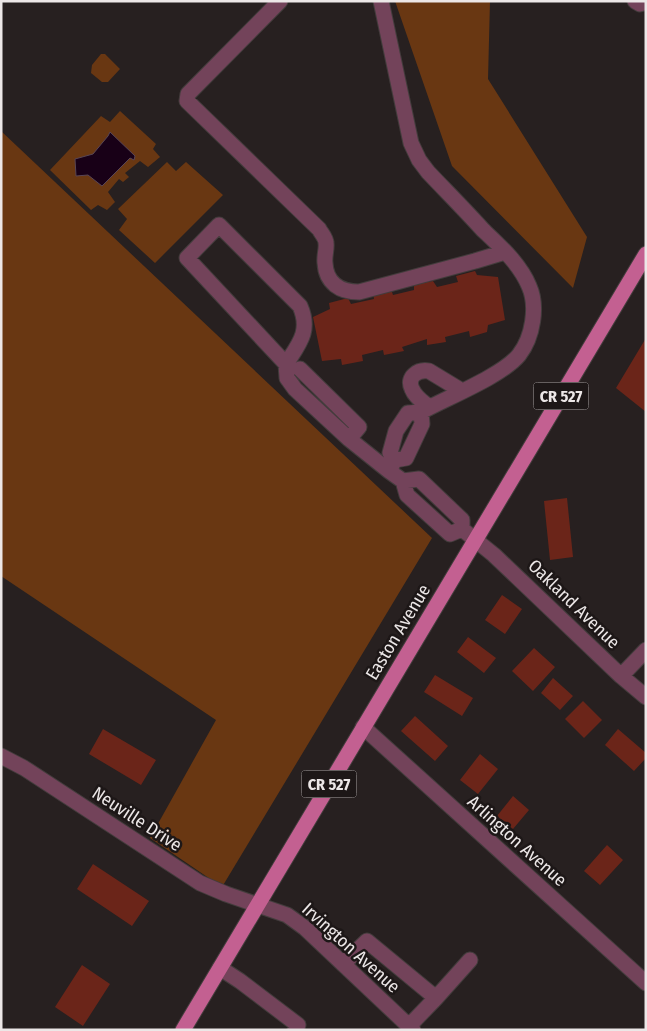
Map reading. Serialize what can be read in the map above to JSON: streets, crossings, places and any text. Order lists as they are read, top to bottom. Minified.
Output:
{"streets":{"main road":["CR 527","Easton Avenue"],"street":["Oakland Avenue","Neuville Drive","Arlington Avenue","Irvington Avenue"]},"crossings":[["Oakland Avenue","Easton Avenue"],["Easton Avenue","Neuville Drive"],["Easton Avenue","Arlington Avenue"],["Easton Avenue","Irvington Avenue"],["Neuville Drive","Irvington Avenue"]]}
